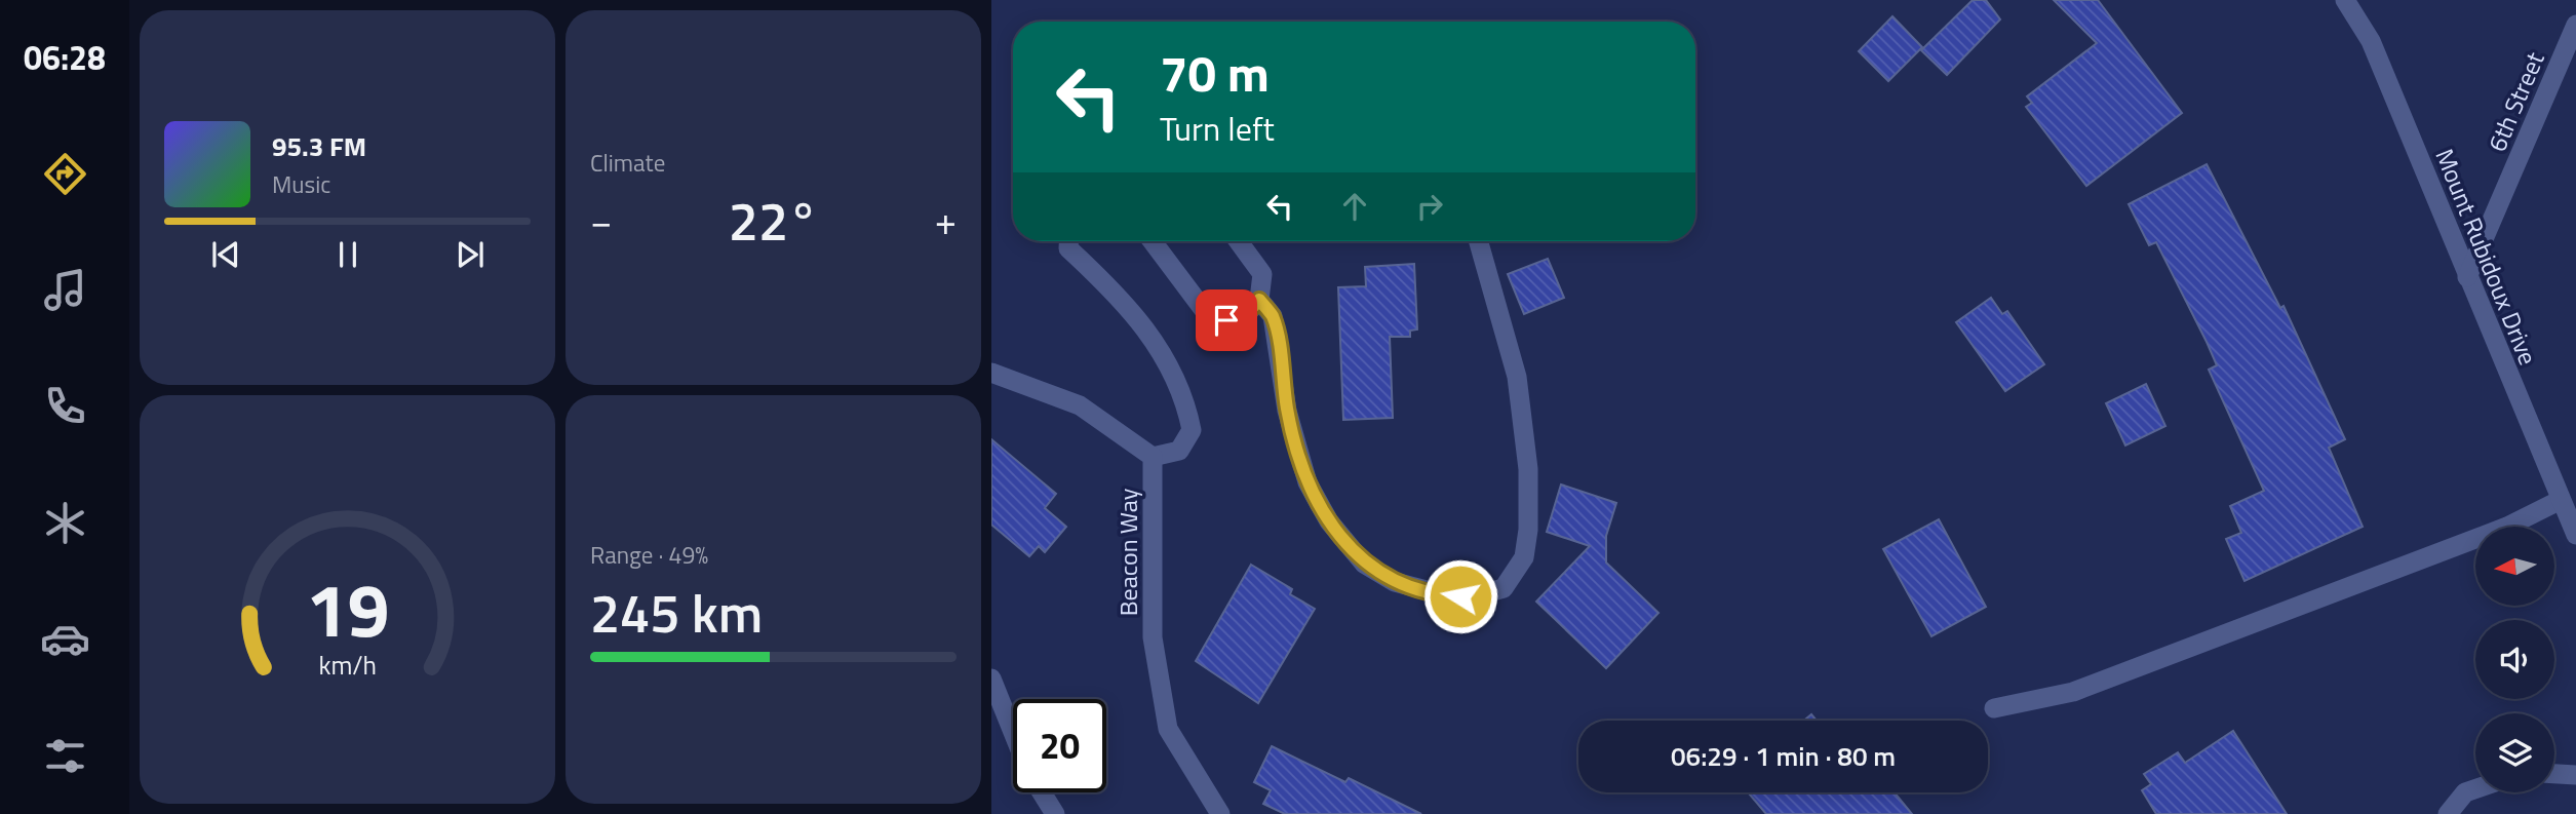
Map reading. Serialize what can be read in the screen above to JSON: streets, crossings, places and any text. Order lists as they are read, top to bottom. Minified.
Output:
{"streets":{"street":["6th Street","Mount Rubidoux Drive","Beacon Way"]},"crossings":[["6th Street","Mount Rubidoux Drive"]],"north":"left","page":{"tabs":"06:28","tile":["Climate",["Range · 49%","245 km"]],"turn":["70 m","Turn left"],"song":["95.3 FM","Music"],"heat":["−","22°","+"],"limit":"20","trip":"06:29 · 1 min · 80 m","gauge":["19","km/h"]}}
